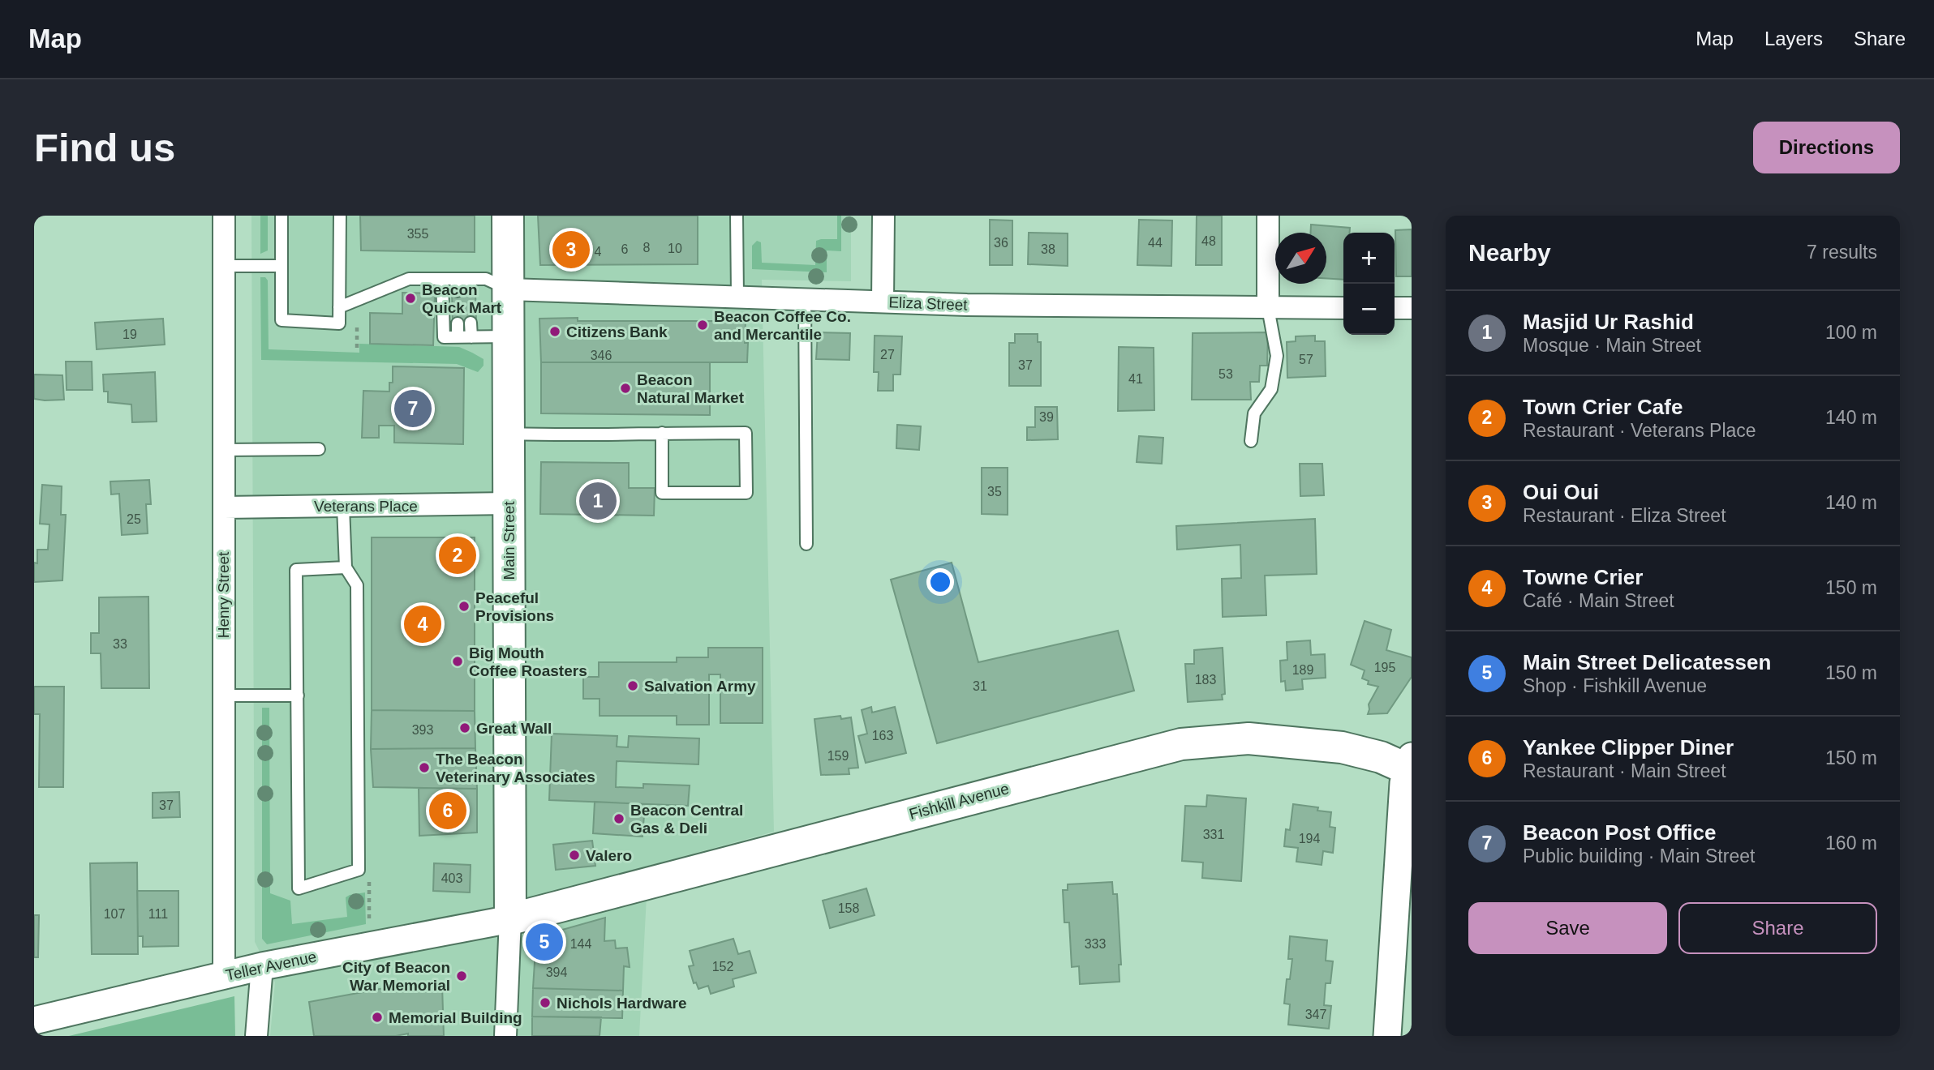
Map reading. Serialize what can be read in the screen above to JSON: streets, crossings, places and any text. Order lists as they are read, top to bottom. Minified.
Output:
{"streets":{"main road":["Main Street","Fishkill Avenue"],"street":["Eliza Street","Veterans Place","Henry Street","Teller Avenue"]},"crossings":[["Eliza Street","Main Street"],["Veterans Place","Main Street"],["Veterans Place","Henry Street"],["Main Street","Fishkill Avenue"],["Main Street","Teller Avenue"],["Henry Street","Teller Avenue"],["Fishkill Avenue","Teller Avenue"]],"places":["Beacon Quick Mart","Beacon Coffee Co. and Mercantile","Citizens Bank","Beacon Natural Market","Peaceful Provisions","Big Mouth Coffee Roasters","Salvation Army","Great Wall","The Beacon Veterinary Associates","Beacon Central Gas & Deli","Valero","City of Beacon War Memorial","Nichols Hardware","Memorial Building"],"house_numbers":["355","48","36","44","8","10","6","38","4","19","27","346","57","37","53","41","39","35","25","33","195","189","183","31","393","163","159","37","331","194","403","158","107","111","144","333","152","394","347"],"north":"top right","page":{"header":"Map","nav":["Map","Layers","Share"],"buttons":["Directions",["Save","Share"]],"title":"Find us","heading":["Nearby","7 results"],"pins":["3","7","1","2","4","6","5"],"map_buttons":["+","−"],"list":[{"mark":"1","name":"Masjid Ur Rashid","note":"Mosque · Main Street","value":"100 m"},{"mark":"2","name":"Town Crier Cafe","note":"Restaurant · Veterans Place","value":"140 m"},{"mark":"3","name":"Oui Oui","note":"Restaurant · Eliza Street","value":"140 m"},{"mark":"4","name":"Towne Crier","note":"Café · Main Street","value":"150 m"},{"mark":"5","name":"Main Street Delicatessen","note":"Shop · Fishkill Avenue","value":"150 m"},{"mark":"6","name":"Yankee Clipper Diner","note":"Restaurant · Main Street","value":"150 m"},{"mark":"7","name":"Beacon Post Office","note":"Public building · Main Street","value":"160 m"}]}}
